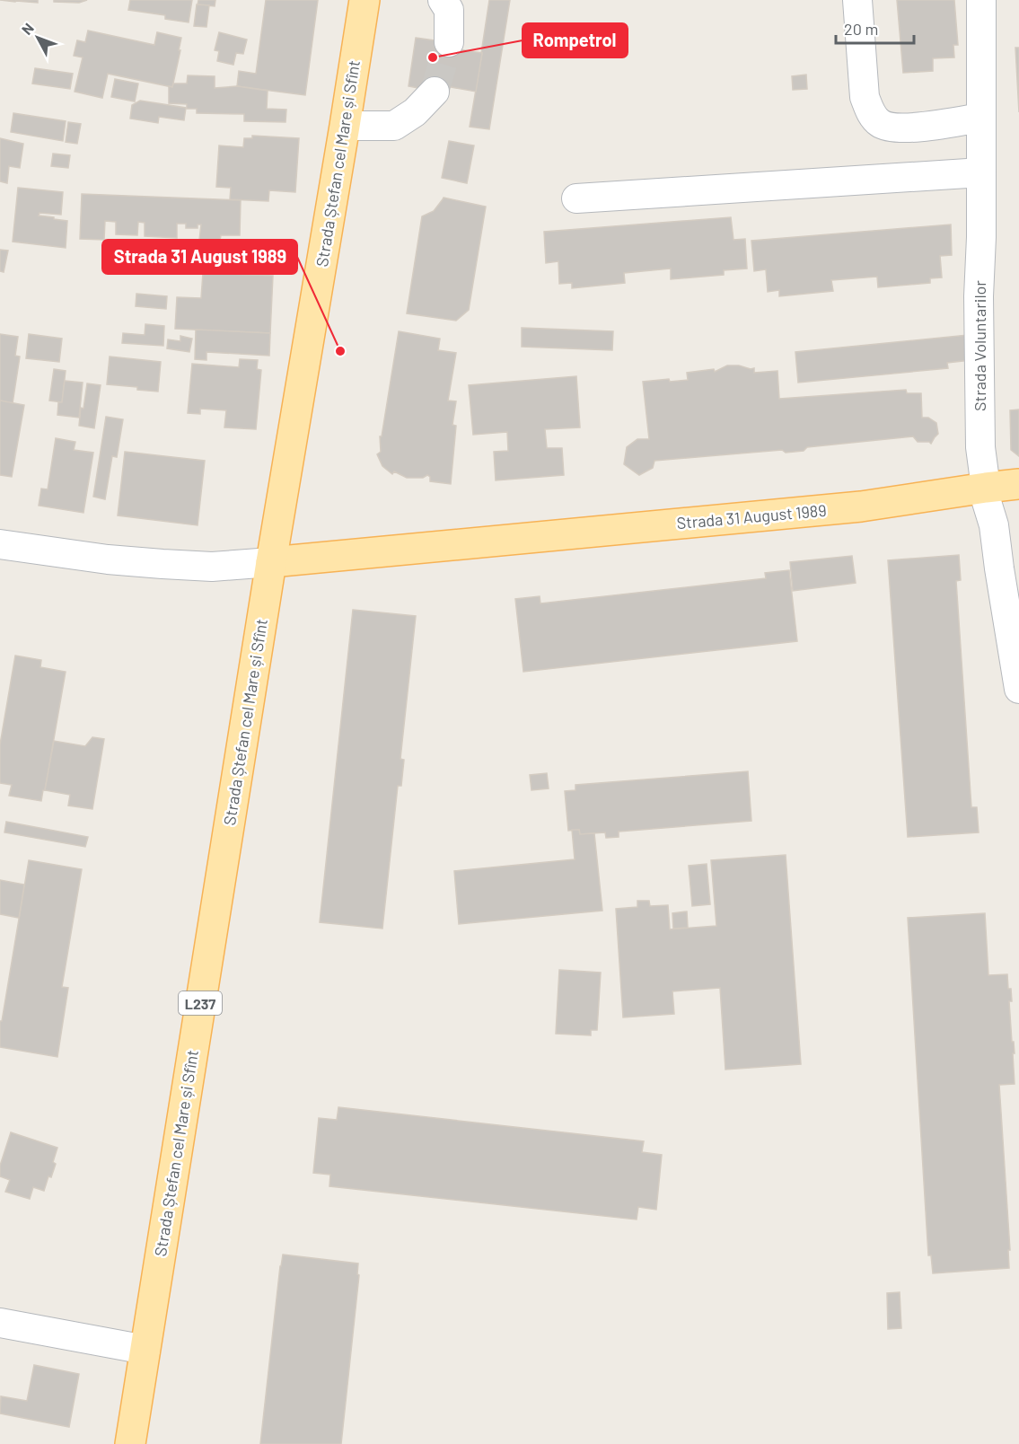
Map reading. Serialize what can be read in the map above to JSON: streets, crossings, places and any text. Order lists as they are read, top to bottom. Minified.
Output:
{"streets":{"main road":["Strada Ștefan cel Mare și Sfînt","Strada 31 August 1989","L237"],"street":["Strada Voluntarilor"]},"crossings":[["Strada Ștefan cel Mare și Sfînt","Strada 31 August 1989"],["Strada Voluntarilor","Strada 31 August 1989"]],"places":["Rompetrol","Strada 31 August 1989"],"scale_bar":"20 m","north":"top left"}
